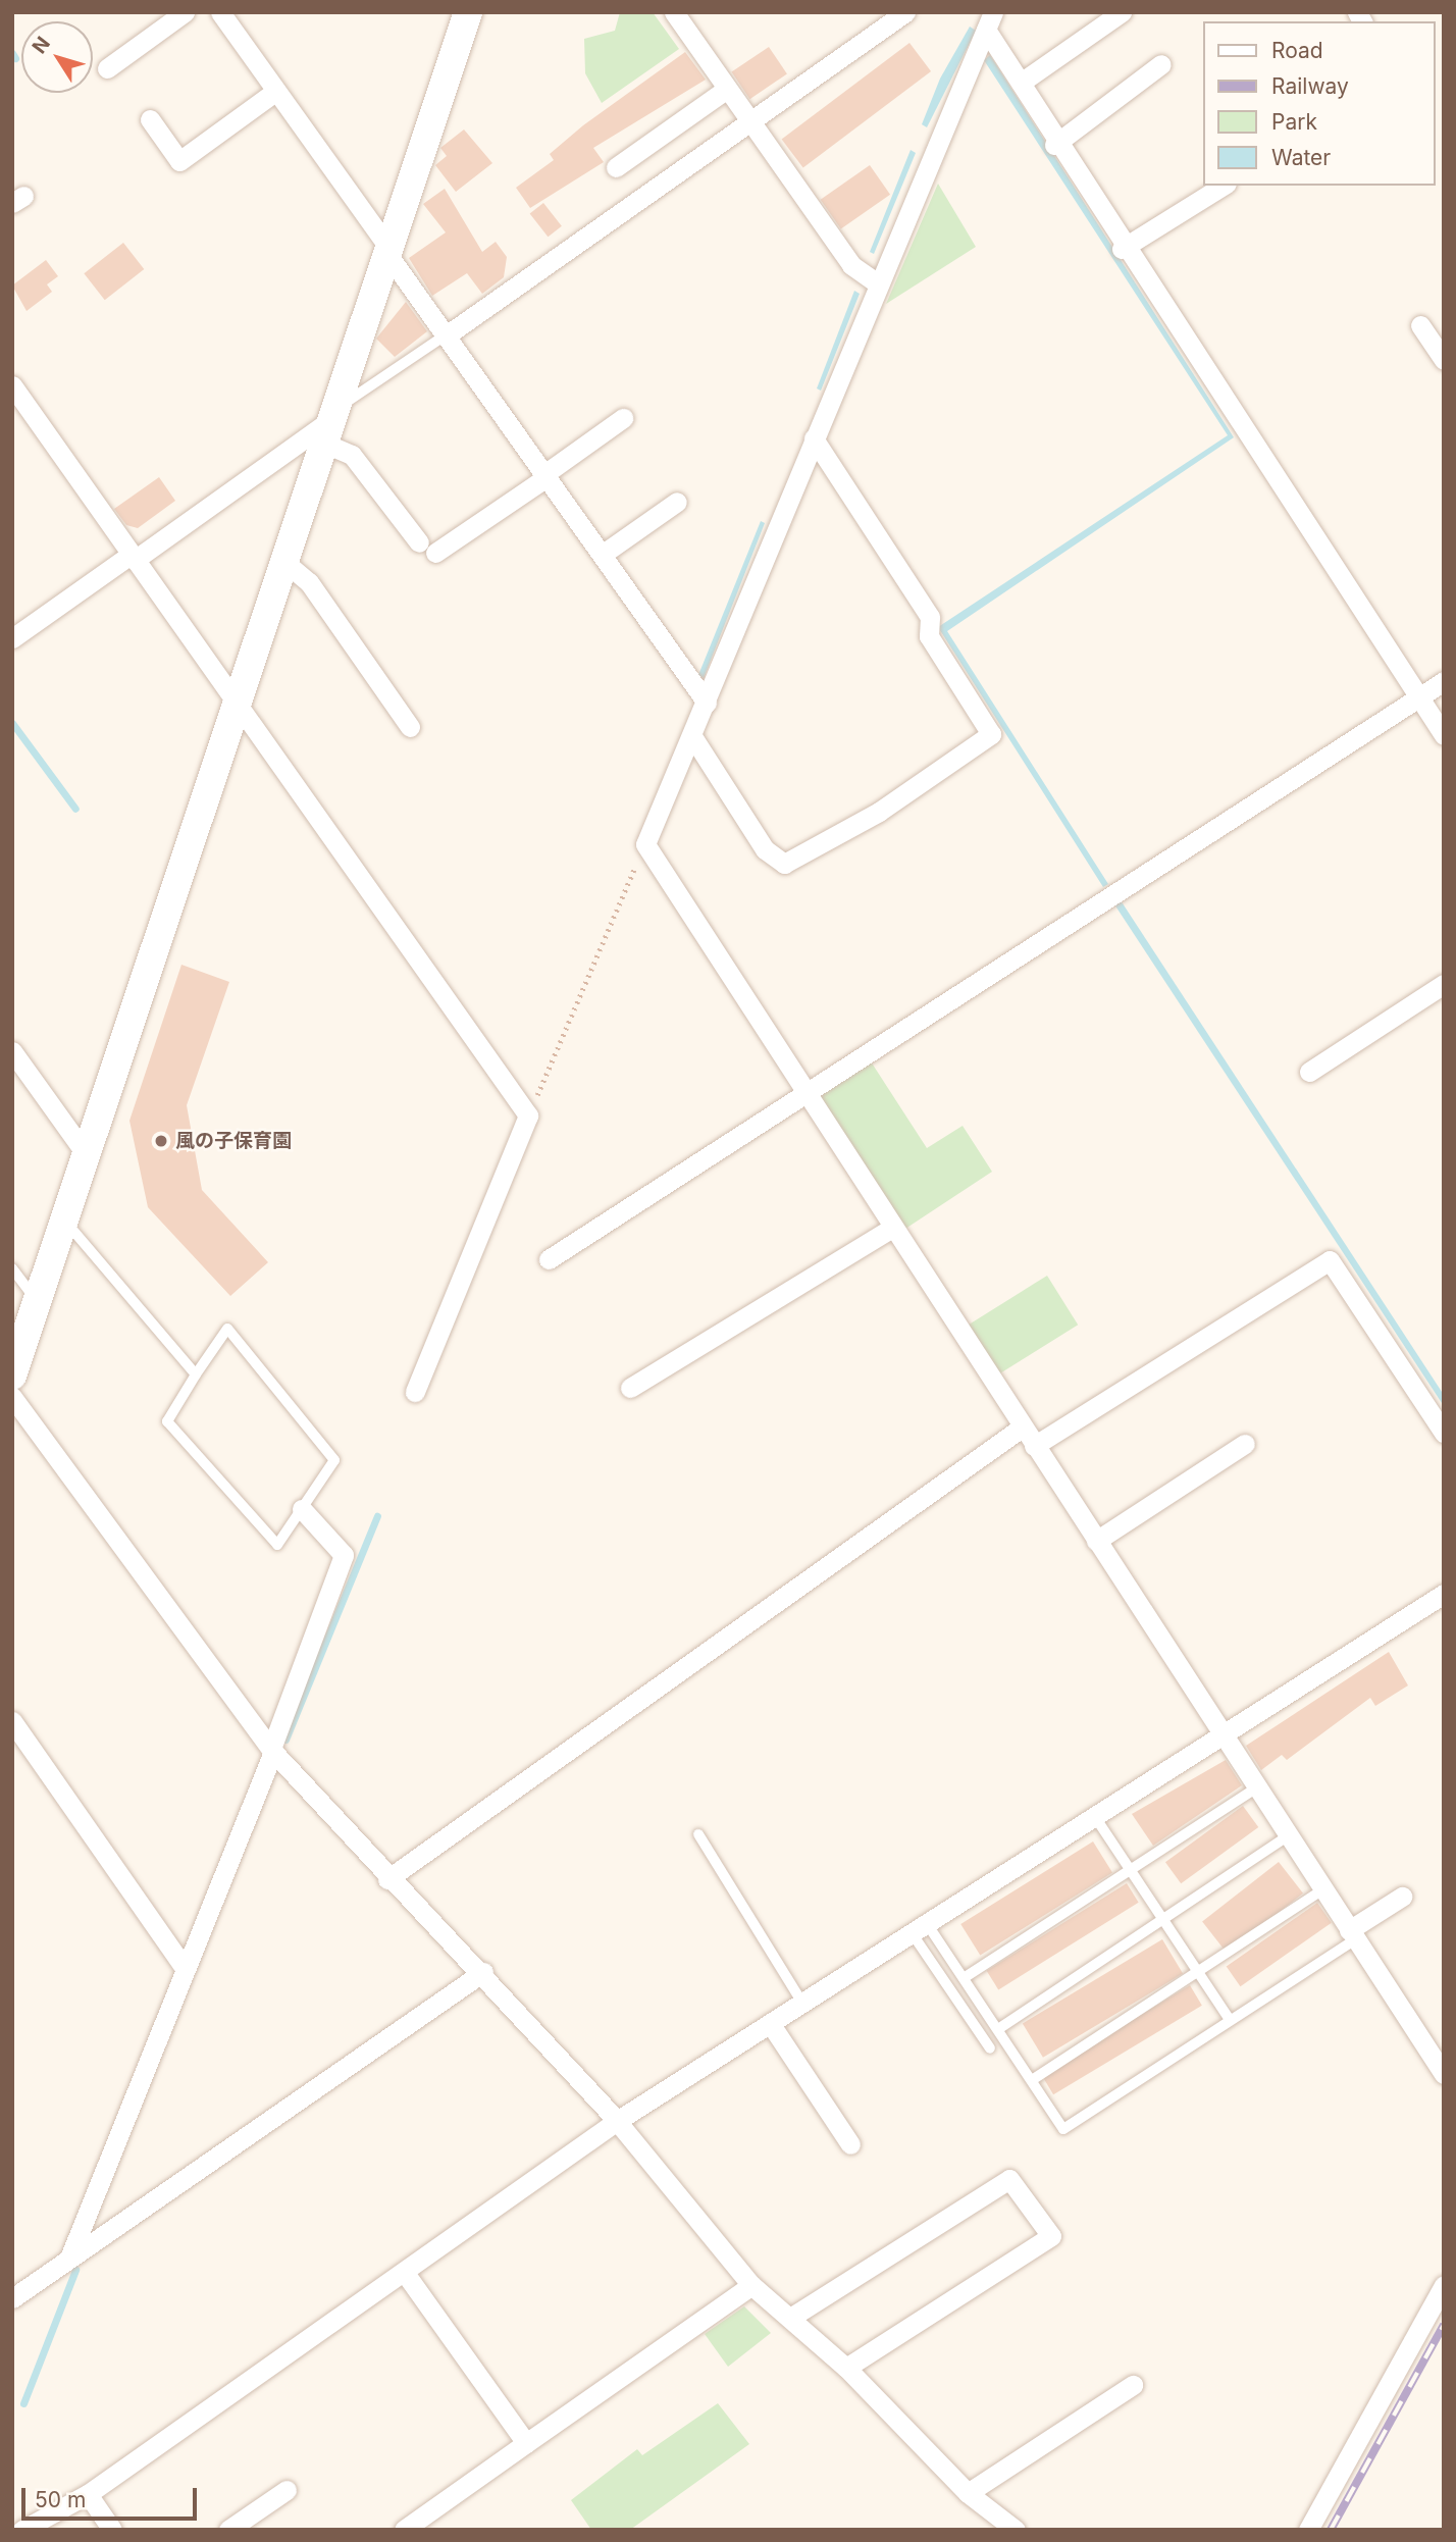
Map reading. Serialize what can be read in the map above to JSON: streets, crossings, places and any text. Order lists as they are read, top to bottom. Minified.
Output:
{"places":["風の子保育園"],"legend":["Road","Railway","Park","Water"],"scale_bar":"50 m","north":"top left"}
